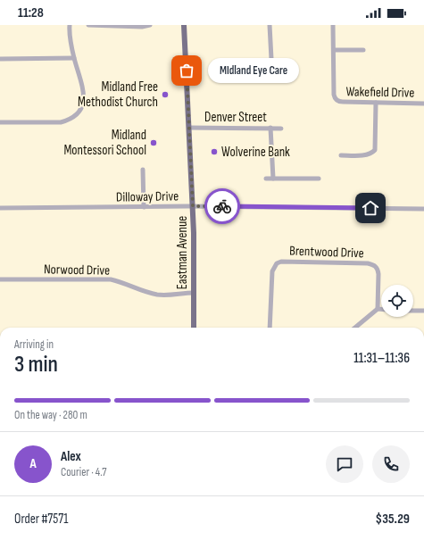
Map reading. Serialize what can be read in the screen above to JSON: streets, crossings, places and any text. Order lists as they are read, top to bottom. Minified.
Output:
{"streets":{"main road":["Eastman Avenue"],"street":["Wakefield Drive","Denver Street","Dilloway Drive","Brentwood Drive","Norwood Drive"]},"crossings":[["Denver Street","Eastman Avenue"],["Dilloway Drive","Eastman Avenue"],["Eastman Avenue","Norwood Drive"]],"places":["MIdland Eye Care","Midland Free Methodist Church","Midland Montessori School","Wolverine Bank"],"page":{"status":"11:28","bubble":"MIdland Eye Care","heading":["3 min","Arriving in","11:31–11:36"],"panel":["Alex","Courier · 4.7","Order #7571","$35.29"],"bar":"On the way · 280 m","round":"A"}}
